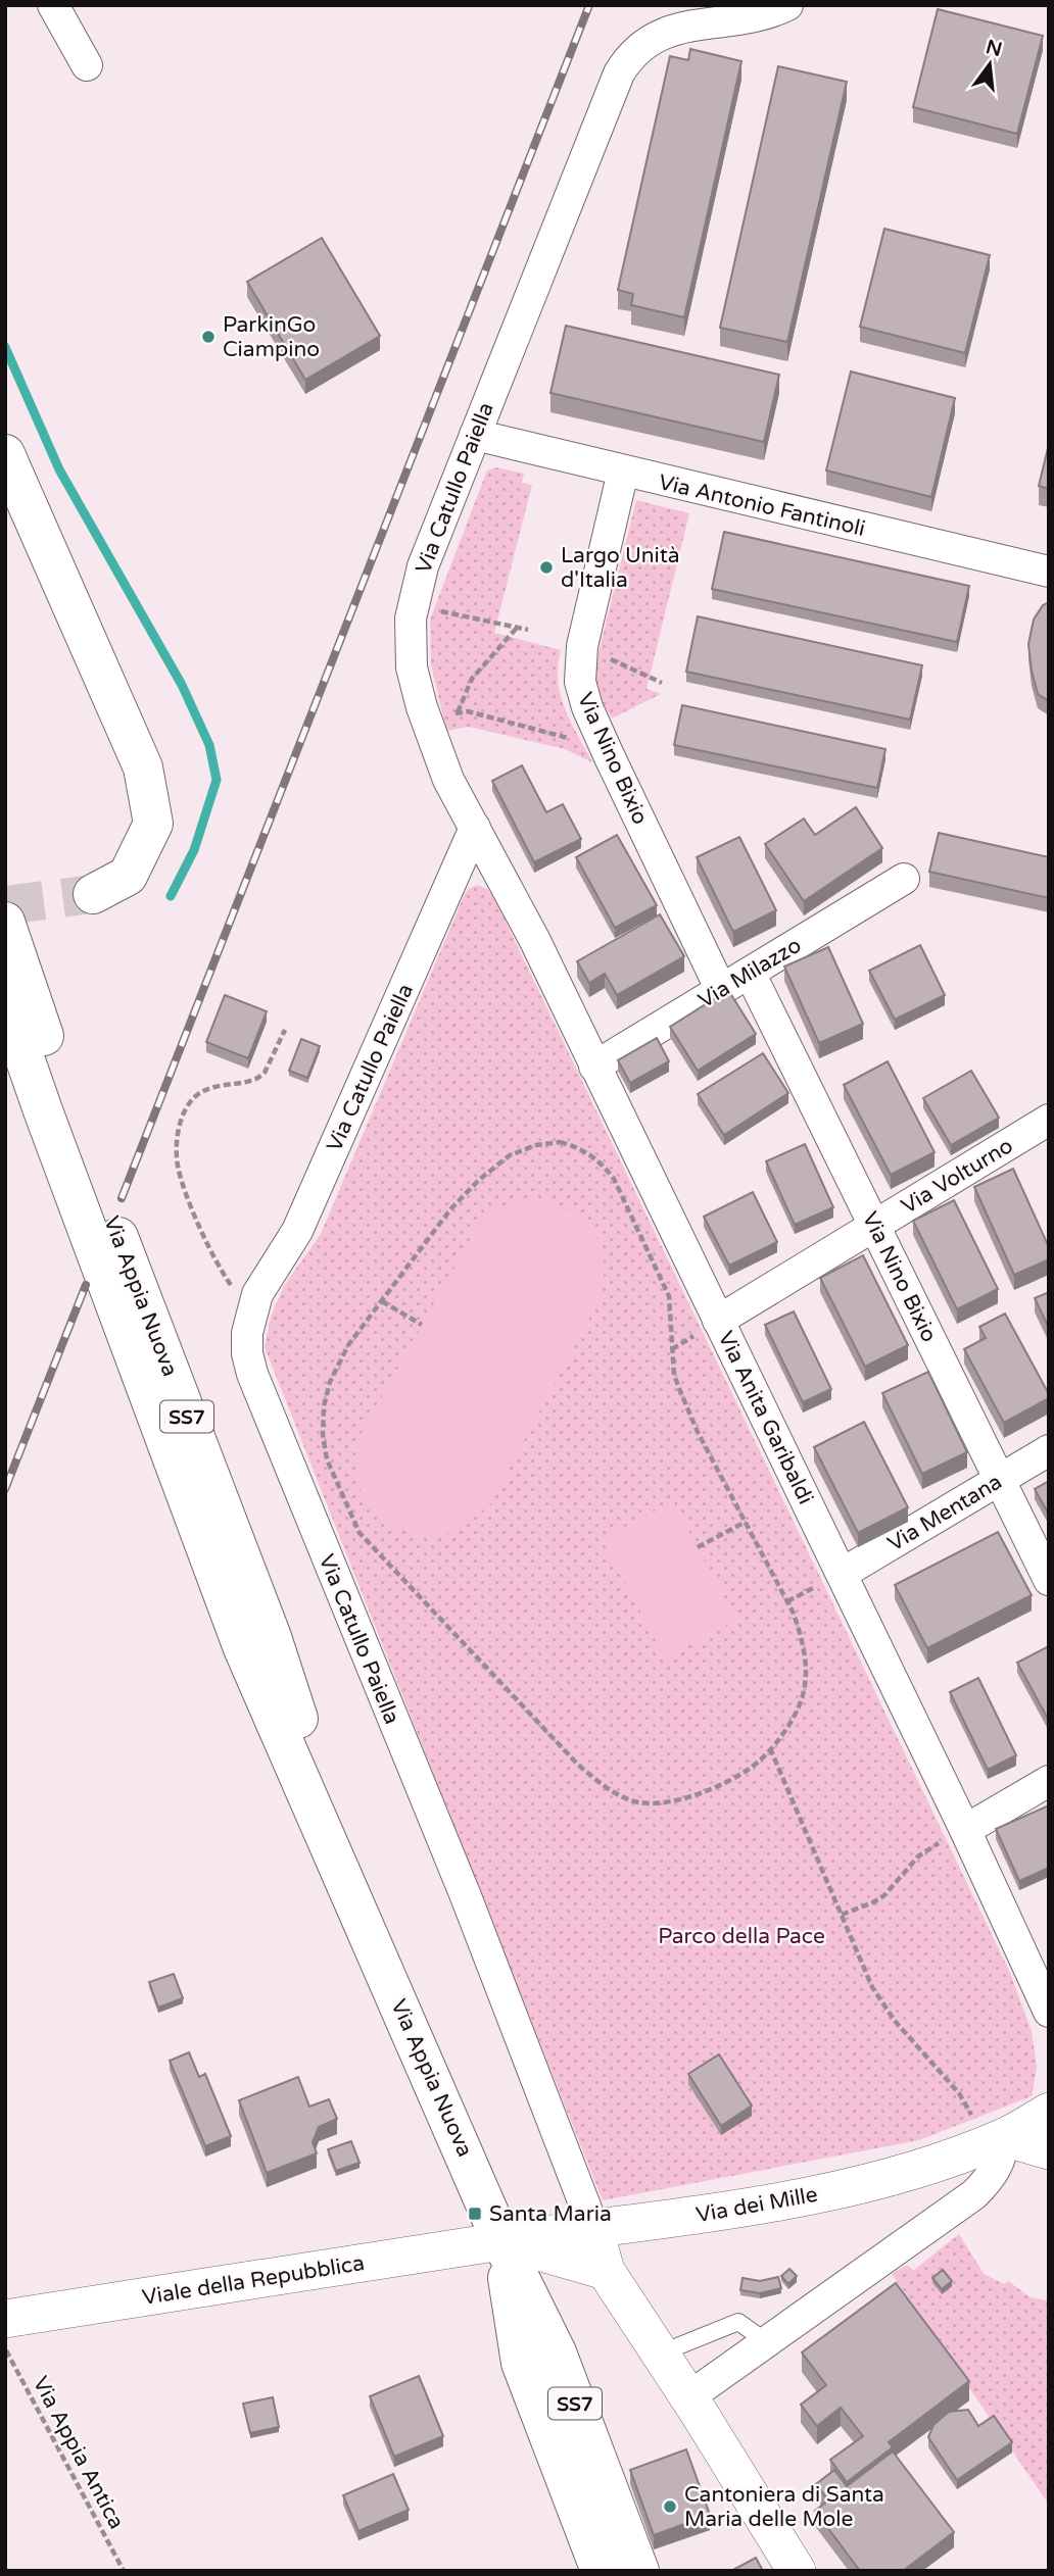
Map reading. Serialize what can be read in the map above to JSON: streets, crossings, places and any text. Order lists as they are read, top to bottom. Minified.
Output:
{"streets":{"main road":["Via Appia Nuova","SS7"],"street":["Via Catullo Paiella","Via Antonio Fantinoli","Via Nino Bixio","Via Milazzo","Via Volturno","Via Anita Garibaldi","Via Mentana","Via dei Mille","Viale della Repubblica"],"path":["Via Appia Antica"]},"crossings":[["Via Catullo Paiella","Via Antonio Fantinoli"],["Via Catullo Paiella","Via Anita Garibaldi"],["Via Catullo Paiella","Via dei Mille"],["Via Antonio Fantinoli","Via Nino Bixio"],["Via Nino Bixio","Via Milazzo"],["Via Nino Bixio","Via Volturno"],["Via Nino Bixio","Via Mentana"],["Via Milazzo","Via Anita Garibaldi"],["Via Volturno","Via Anita Garibaldi"],["Via Appia Nuova","Via dei Mille"],["Via Appia Nuova","Viale della Repubblica"],["Via Anita Garibaldi","Via Mentana"],["Via dei Mille","Viale della Repubblica"]],"parks":["Parco della Pace"],"places":{"other":["ParkinGo Ciampino","Largo Unità d'Italia","Cantoniera di Santa Maria delle Mole"],"transit":["Santa Maria"]},"north":"top"}
